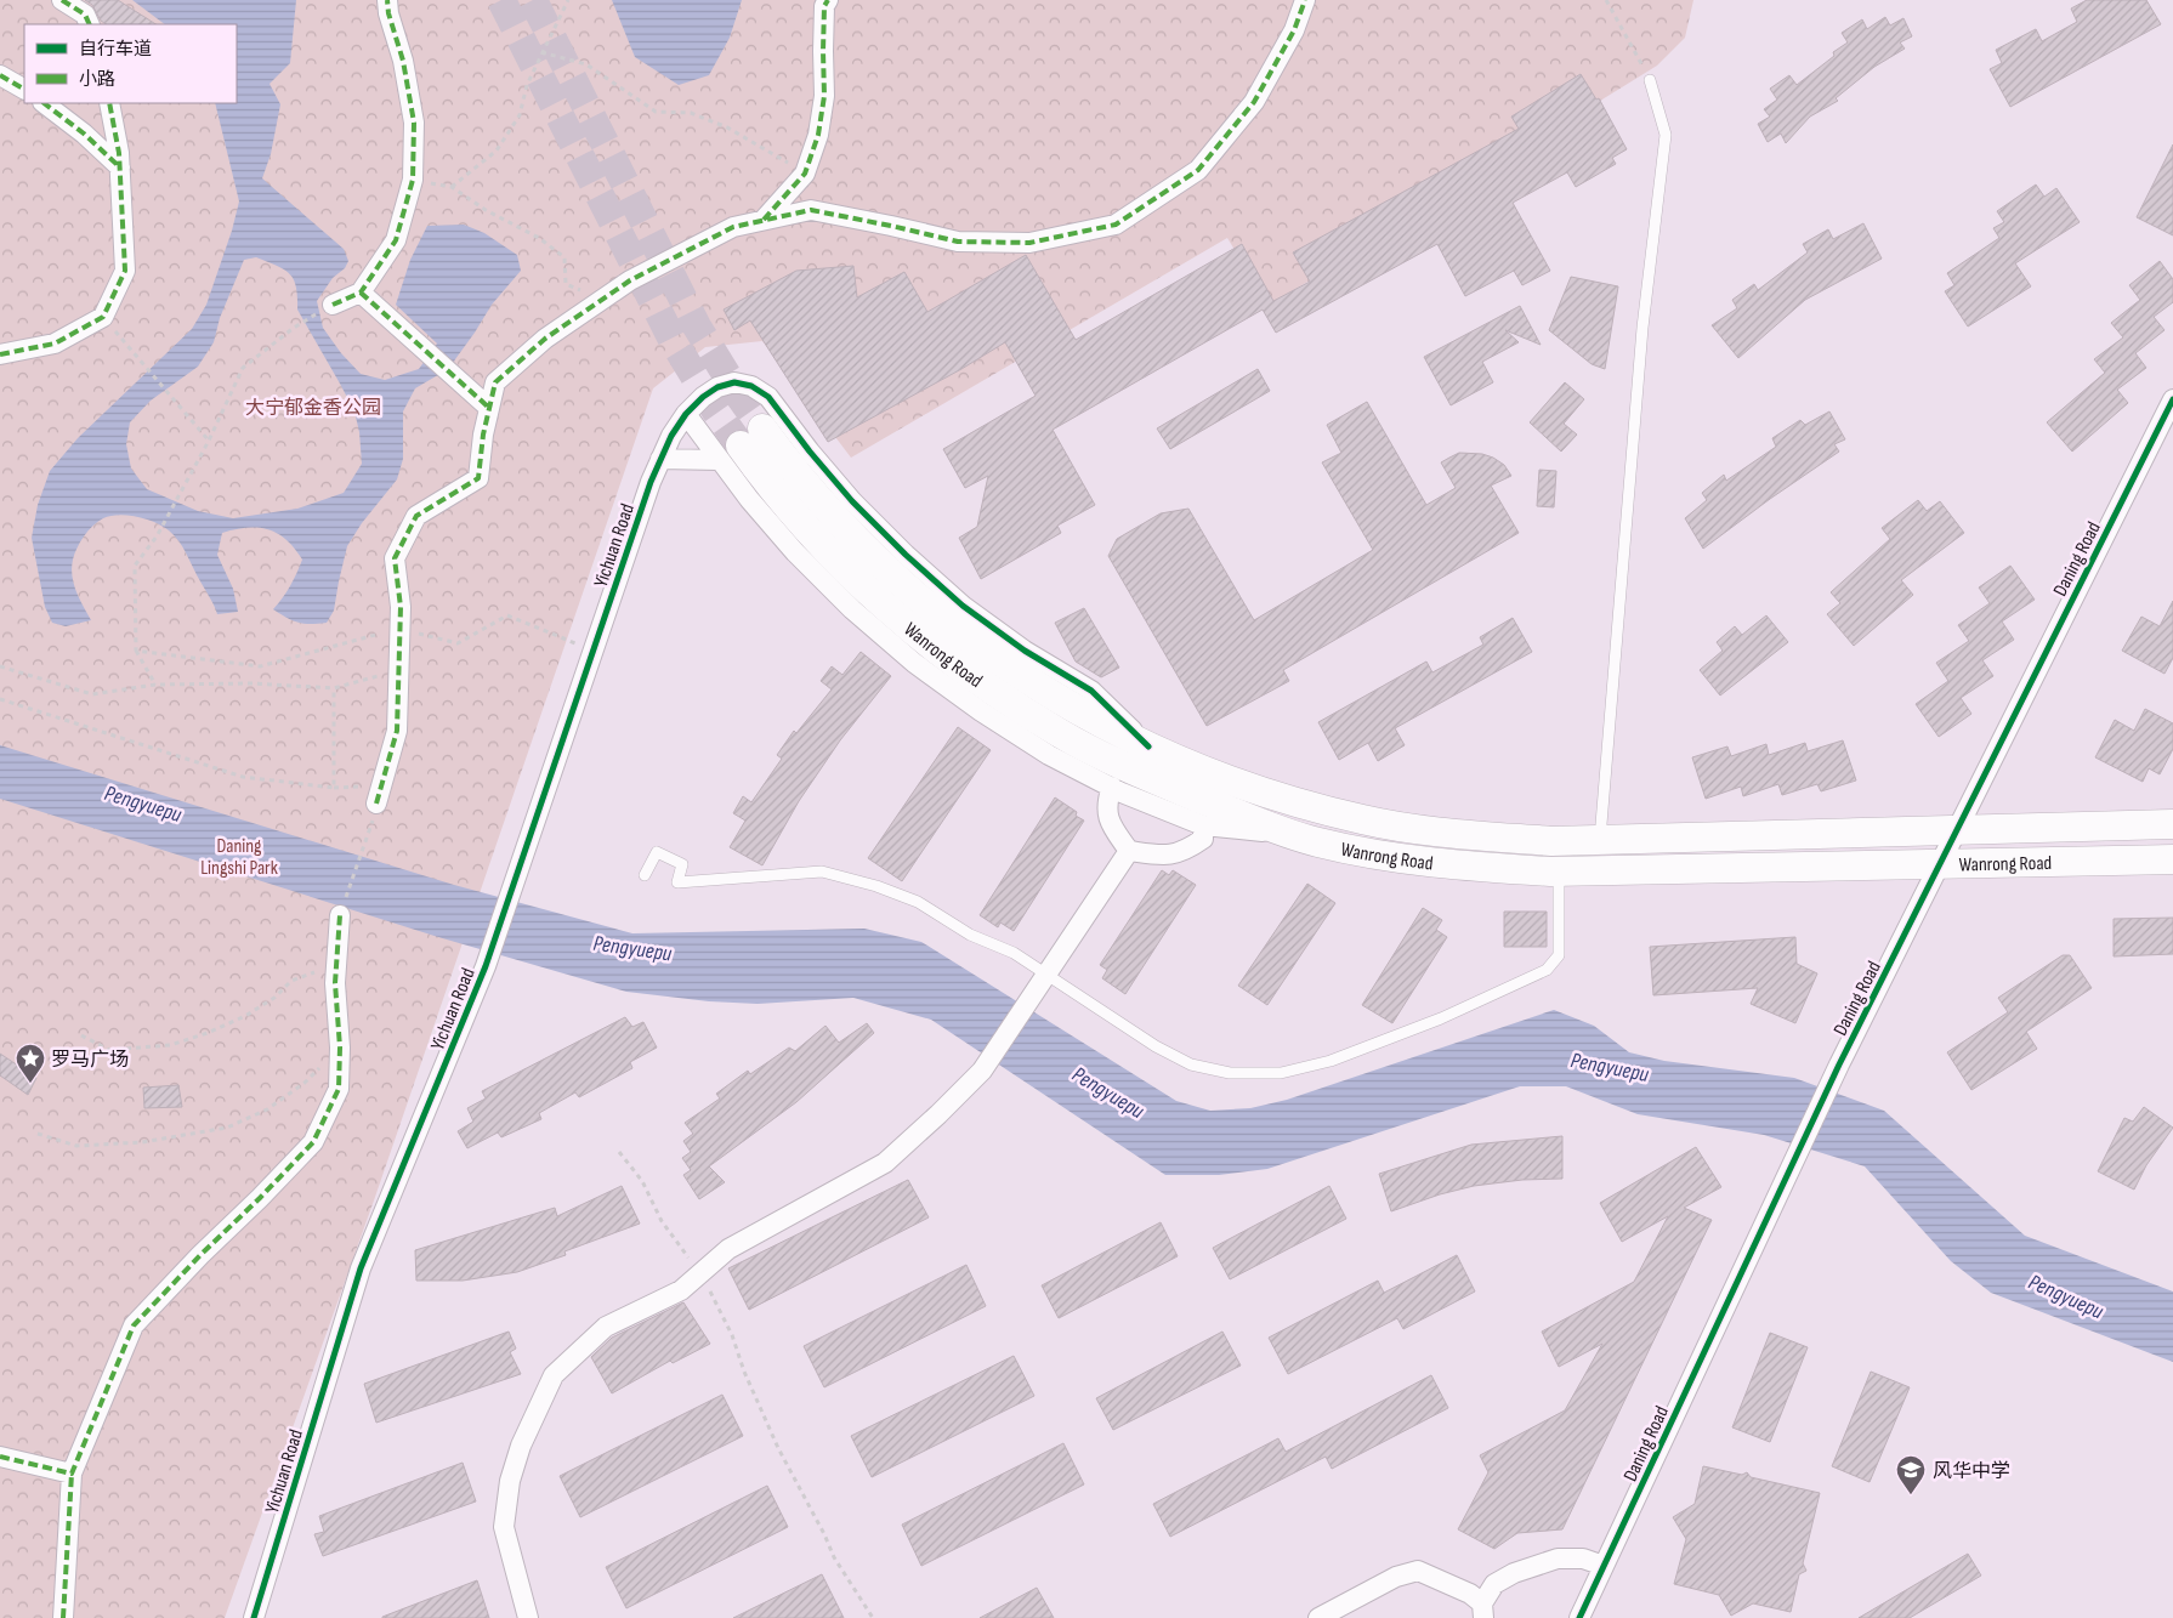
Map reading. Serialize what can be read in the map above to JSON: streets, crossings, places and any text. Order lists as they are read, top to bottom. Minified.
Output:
{"streets":{"main road":["Wanrong Road"],"street":["Yichuan Road","Daning Road"]},"crossings":[["Yichuan Road","Wanrong Road"],["Daning Road","Wanrong Road"]],"water":["Pengyuepu"],"parks":["大宁郁金香公园","Daning Lingshi Park"],"places":{"place":["罗马广场"],"school or university":["风华中学"]},"legend":["自行车道","小路"]}
